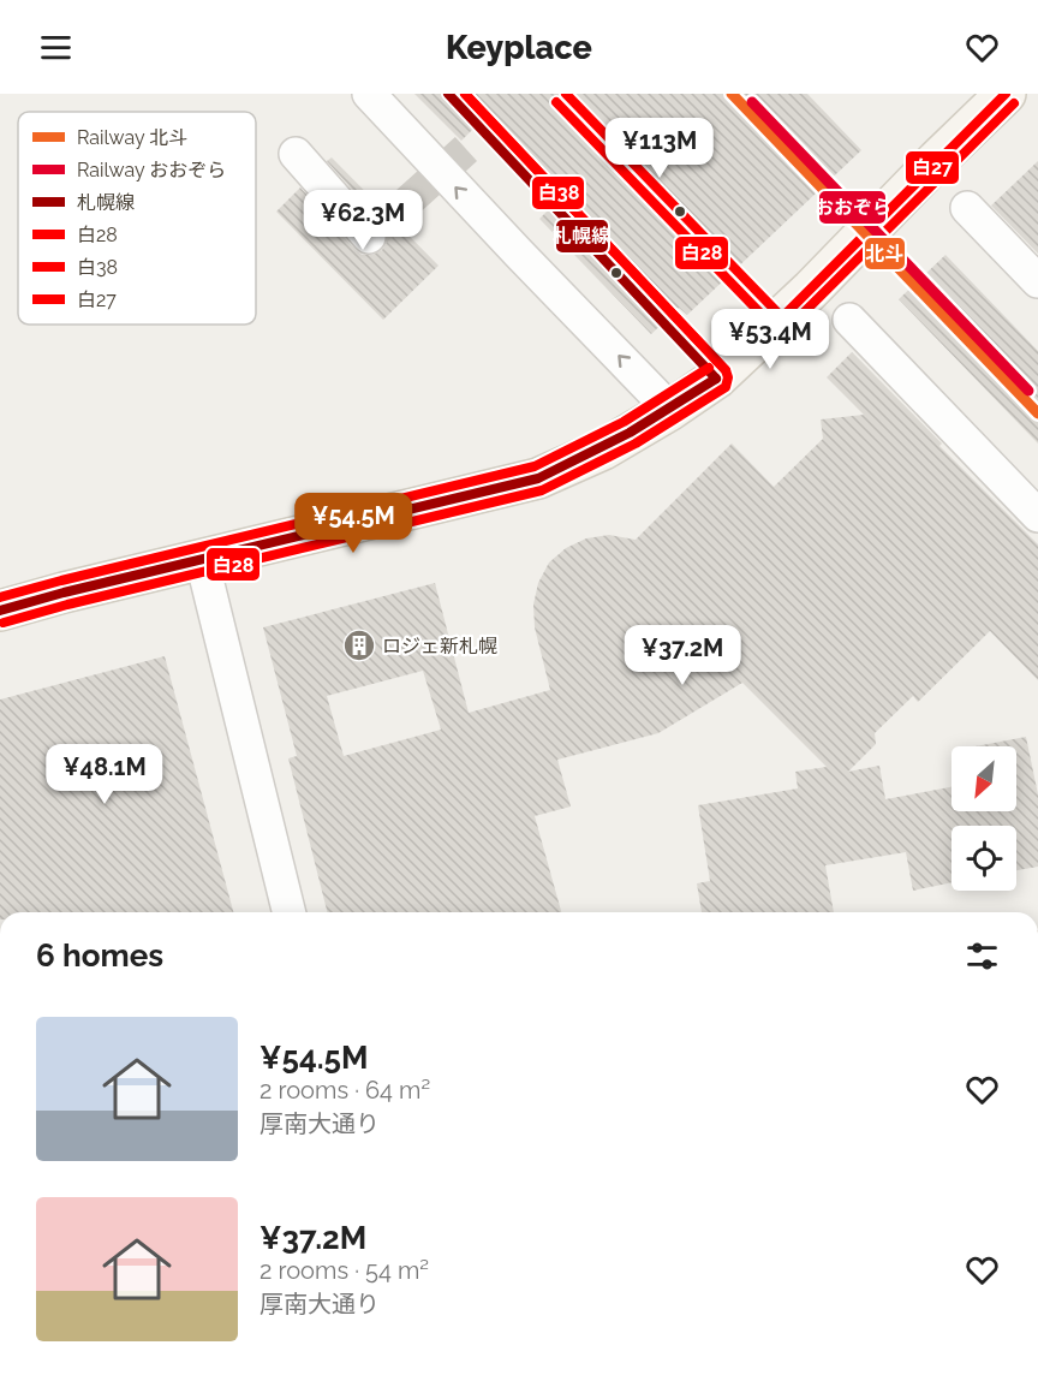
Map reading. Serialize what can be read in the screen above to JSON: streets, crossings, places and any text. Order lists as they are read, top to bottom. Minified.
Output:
{"places":{"building":["ロジェ新札幌"]},"lines":["rail line 北斗","transit line 札幌線","transit line 白28","transit line 白38","transit line 白27","rail line おおぞら"],"legend":["Railway 北斗","Railway おおぞら","札幌線","白28","白38","白27"],"north":"bottom left","page":{"header":"Keyplace","price":["¥113M","¥62.3M","¥53.4M","¥54.5M","¥37.2M","¥48.1M"],"heading":"6 homes","list":[{"name":"¥54.5M","note":"2 rooms · 64 m² · 厚南大通り"},{"name":"¥37.2M","note":"2 rooms · 54 m² · 厚南大通り"}]}}
